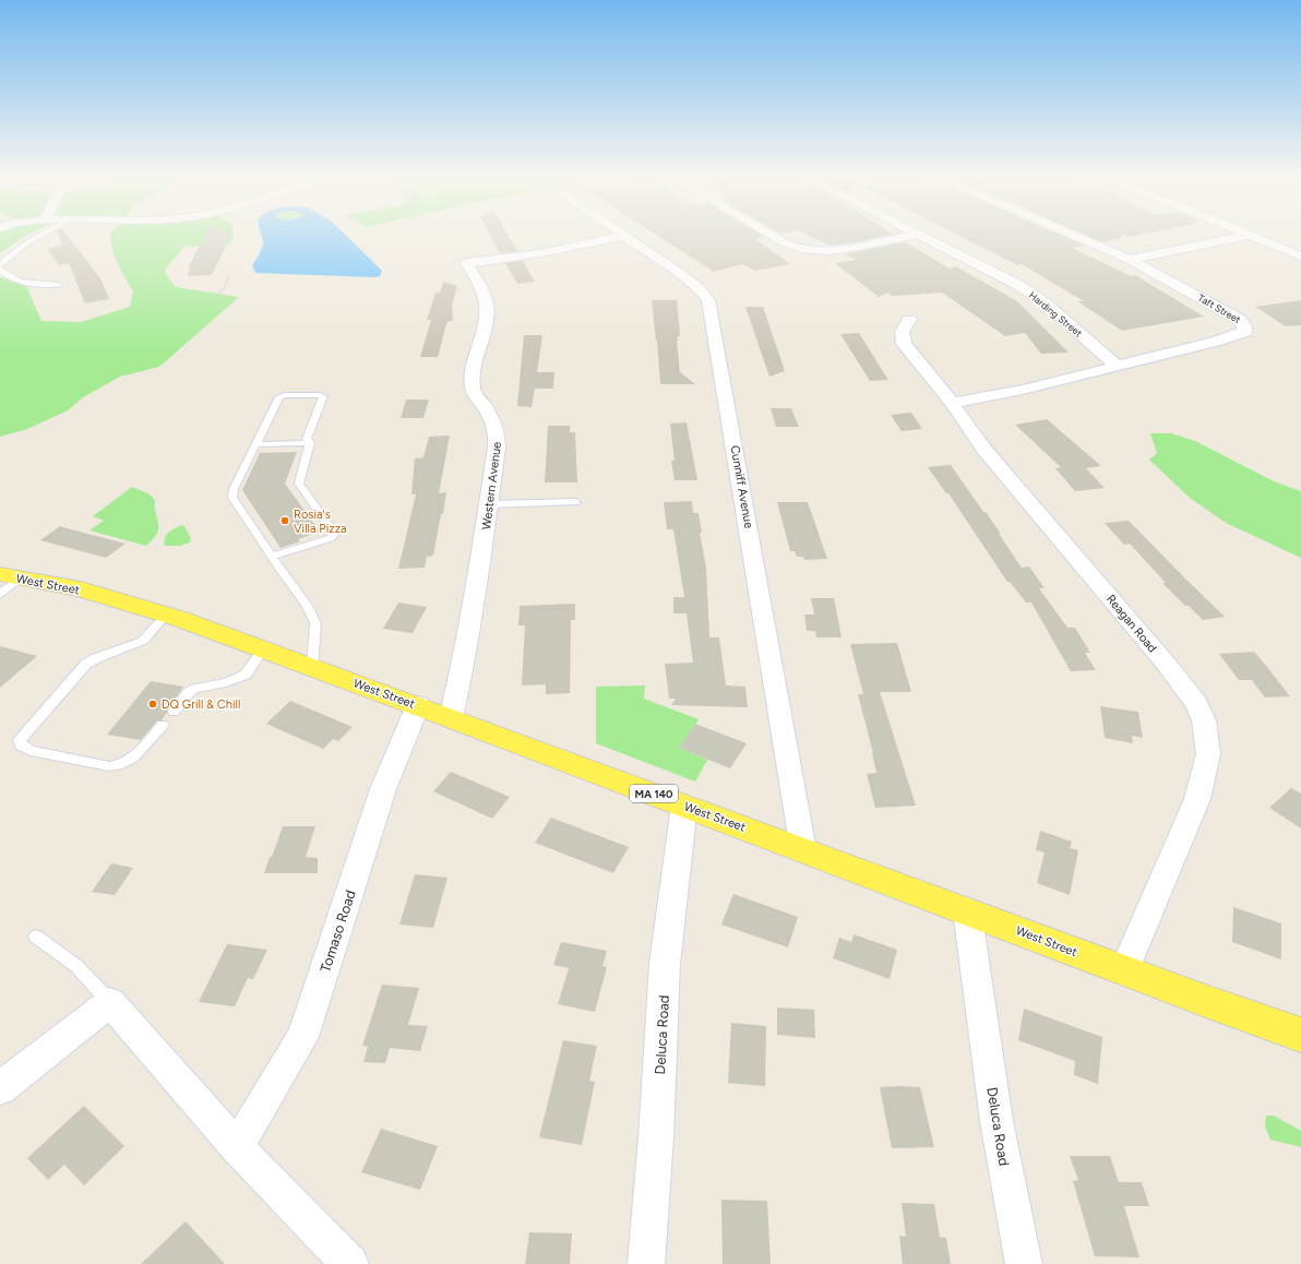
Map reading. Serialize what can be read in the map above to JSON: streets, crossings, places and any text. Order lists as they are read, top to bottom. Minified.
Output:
{"streets":{"main road":["West Street","MA 140"],"street":["Taft Street","Harding Street","Western Avenue","Cunniff Avenue","Reagan Road","Tomaso Road","Deluca Road"]},"crossings":[["Taft Street","Harding Street"],["Taft Street","Reagan Road"],["Western Avenue","Cunniff Avenue"],["Western Avenue","West Street"],["Cunniff Avenue","West Street"],["West Street","Reagan Road"],["West Street","Tomaso Road"],["West Street","Deluca Road"]],"places":["Rosia's Villa Pizza","DQ Grill & Chill"]}
